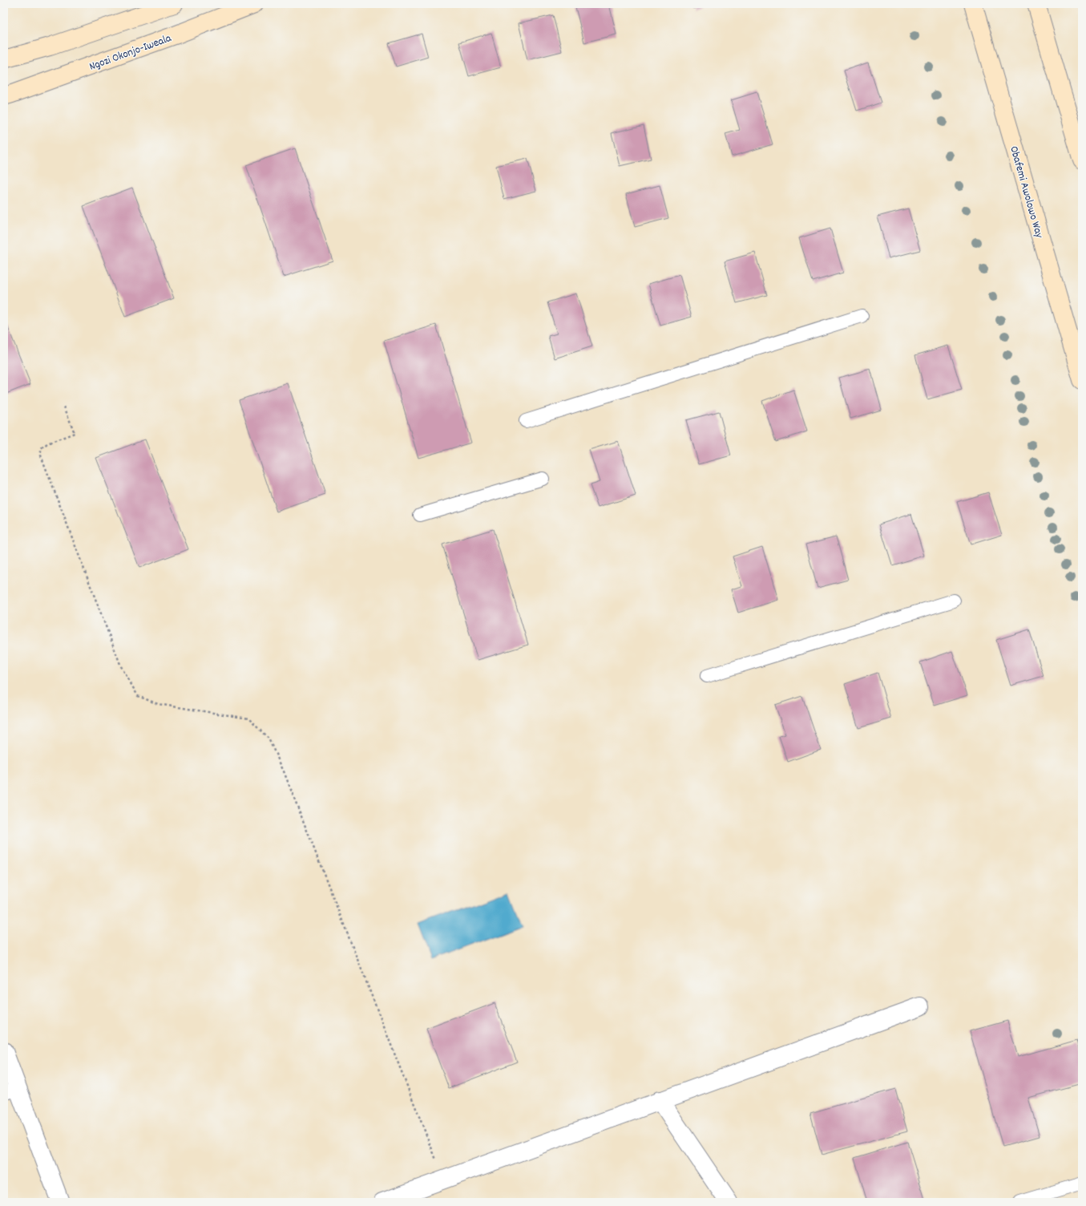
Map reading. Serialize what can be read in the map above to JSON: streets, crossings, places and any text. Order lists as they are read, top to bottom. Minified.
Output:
{"streets":{"main road":["Ngozi Okonjo-Iweala","Obafemi Awolowo Way"]}}
